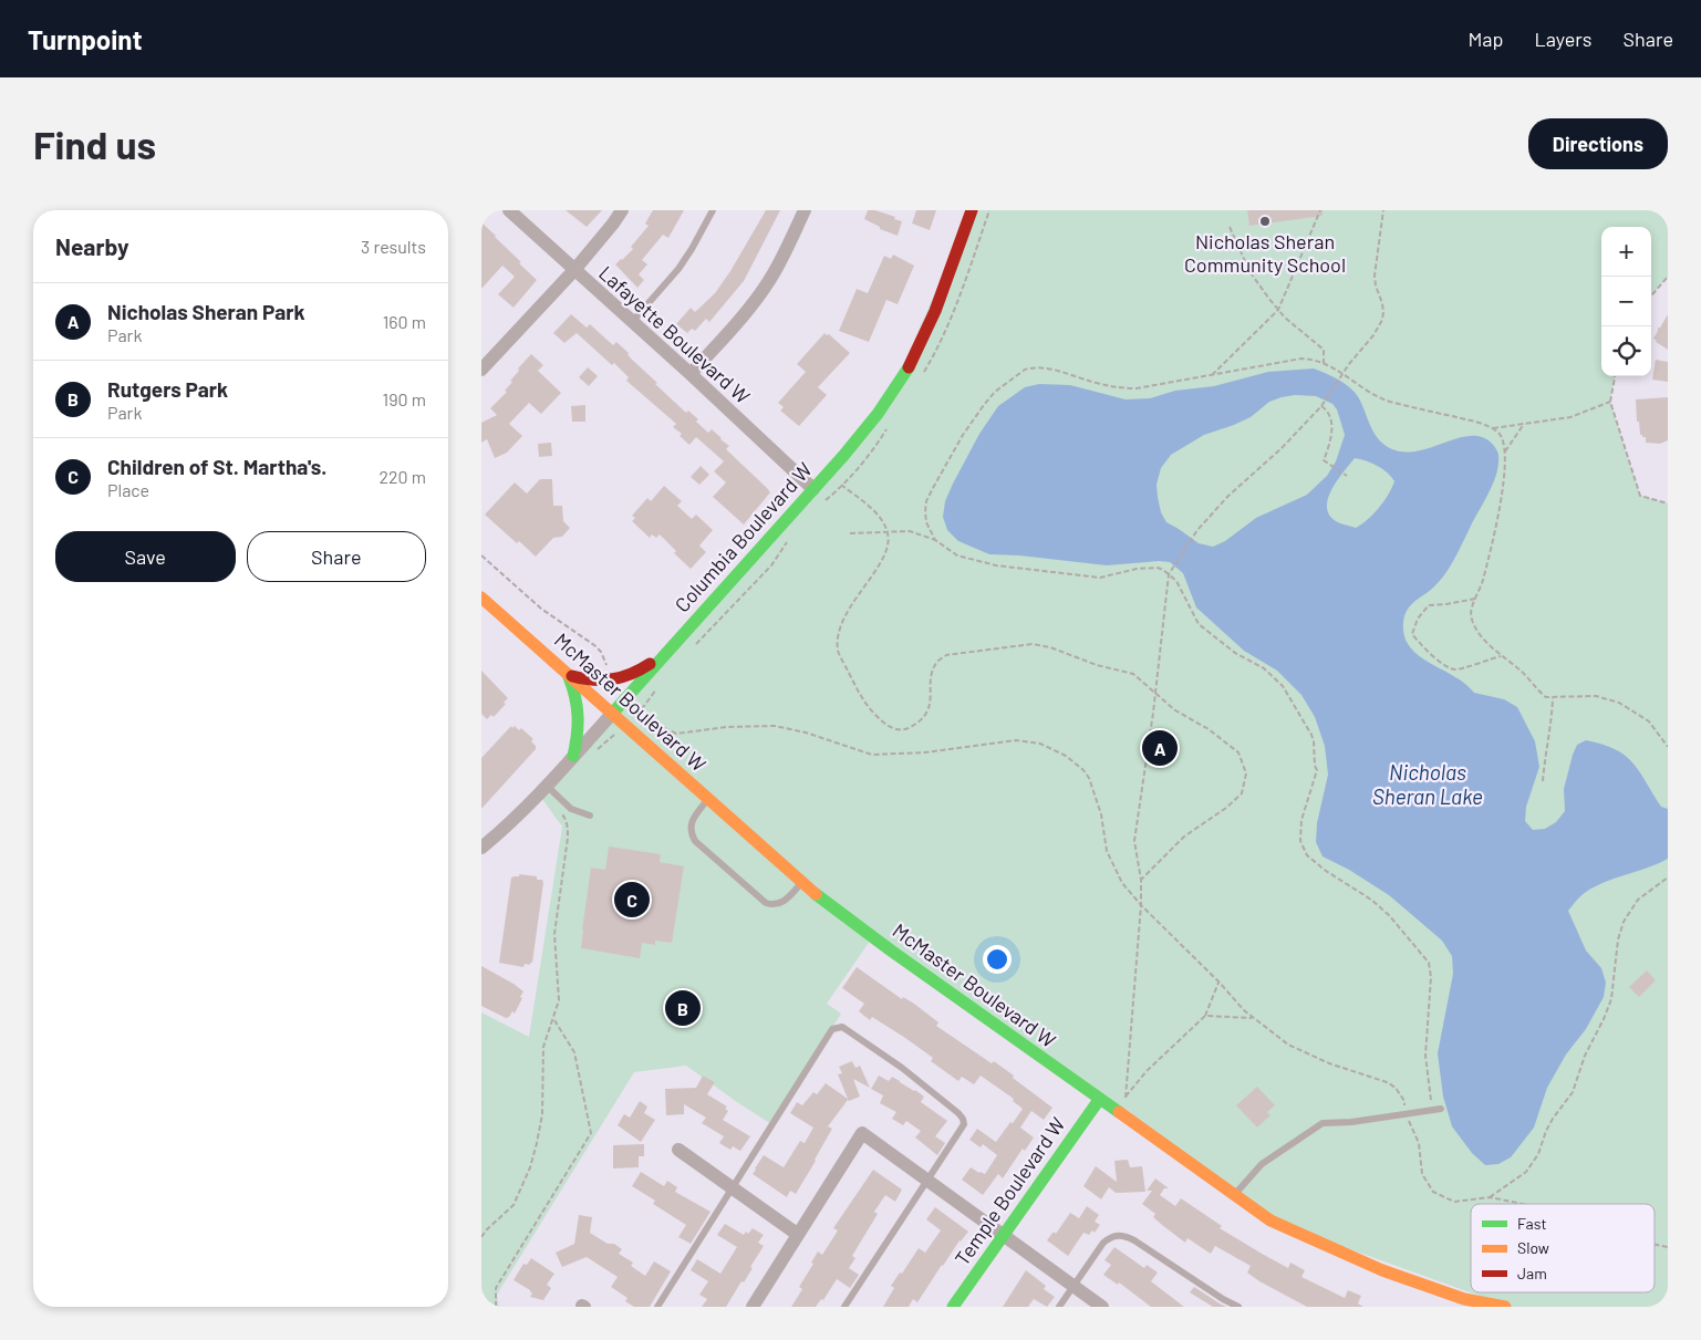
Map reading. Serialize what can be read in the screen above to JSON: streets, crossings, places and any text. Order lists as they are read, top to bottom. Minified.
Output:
{"streets":{"street":["Lafayette Boulevard W","Columbia Boulevard W","McMaster Boulevard W","Temple Boulevard W"]},"crossings":[["Lafayette Boulevard W","Columbia Boulevard W"],["Columbia Boulevard W","McMaster Boulevard W"],["McMaster Boulevard W","Temple Boulevard W"]],"water":["Nicholas Sheran Lake"],"places":["Nicholas Sheran Community School"],"legend":["Fast","Slow","Jam"],"page":{"header":"Turnpoint","nav":["Map","Layers","Share"],"buttons":["Directions",["Save","Share"]],"title":"Find us","heading":["Nearby","3 results"],"map_buttons":["+","−"],"list":[{"mark":"A","name":"Nicholas Sheran Park","note":"Park","value":"160 m"},{"mark":"B","name":"Rutgers Park","note":"Park","value":"190 m"},{"mark":"C","name":"Children of St. Martha's.","note":"Place","value":"220 m"}],"pins":["A","C","B"]}}
